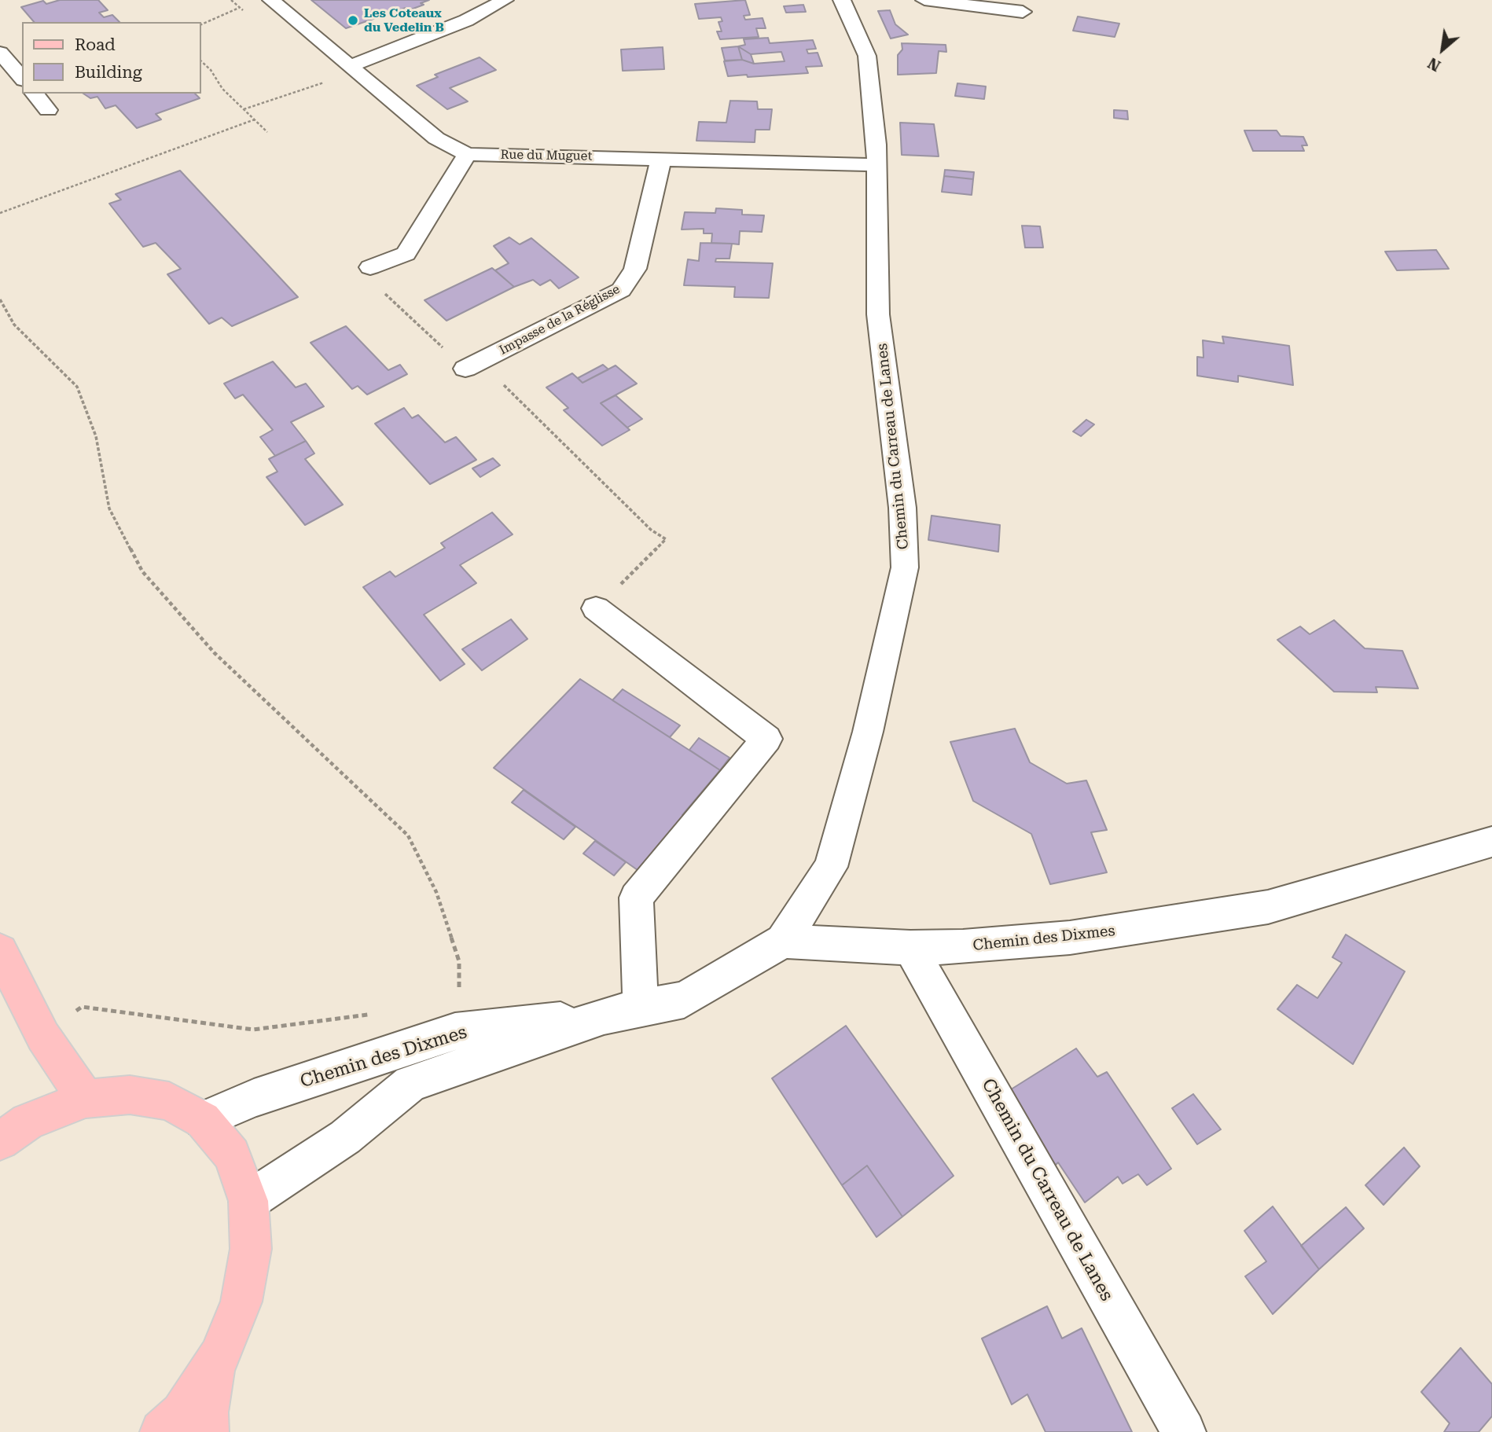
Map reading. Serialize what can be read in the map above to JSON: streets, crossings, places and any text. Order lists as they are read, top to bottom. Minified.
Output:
{"streets":{"street":["Rue du Muguet","Impasse de la Réglisse","Chemin du Carreau de Lanes","Chemin des Dixmes"]},"crossings":[["Rue du Muguet","Impasse de la Réglisse"],["Rue du Muguet","Chemin du Carreau de Lanes"],["Chemin du Carreau de Lanes","Chemin des Dixmes"]],"places":["Les Coteaux du Vedelin B"],"legend":["Road","Building"],"north":"bottom left"}
